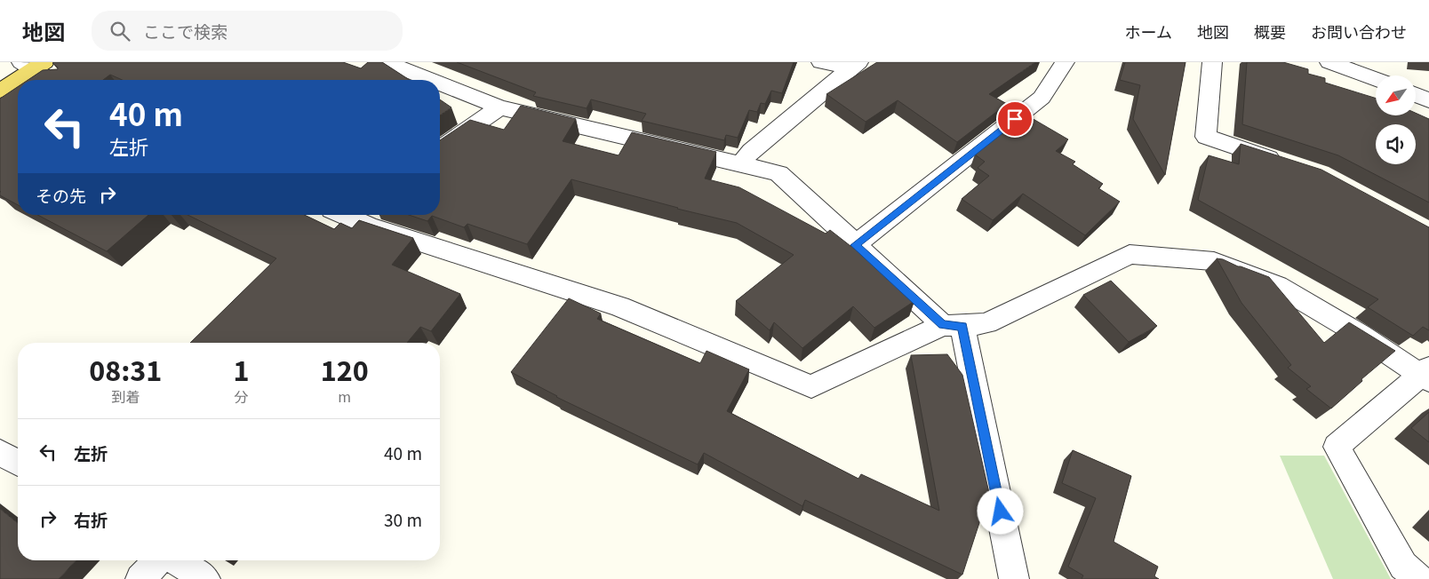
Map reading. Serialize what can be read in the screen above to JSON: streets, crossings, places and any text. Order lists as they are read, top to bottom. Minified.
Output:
{"north":"bottom left","page":{"header":"地図","search":"ここで検索","nav":["ホーム","地図","概要","お問い合わせ"],"turn":["40 m","左折"],"then":"その先","eta":["08:31","到着","1","分","120","m"],"list":[{"name":"左折","value":"40 m"},{"name":"右折","value":"30 m"}]}}
